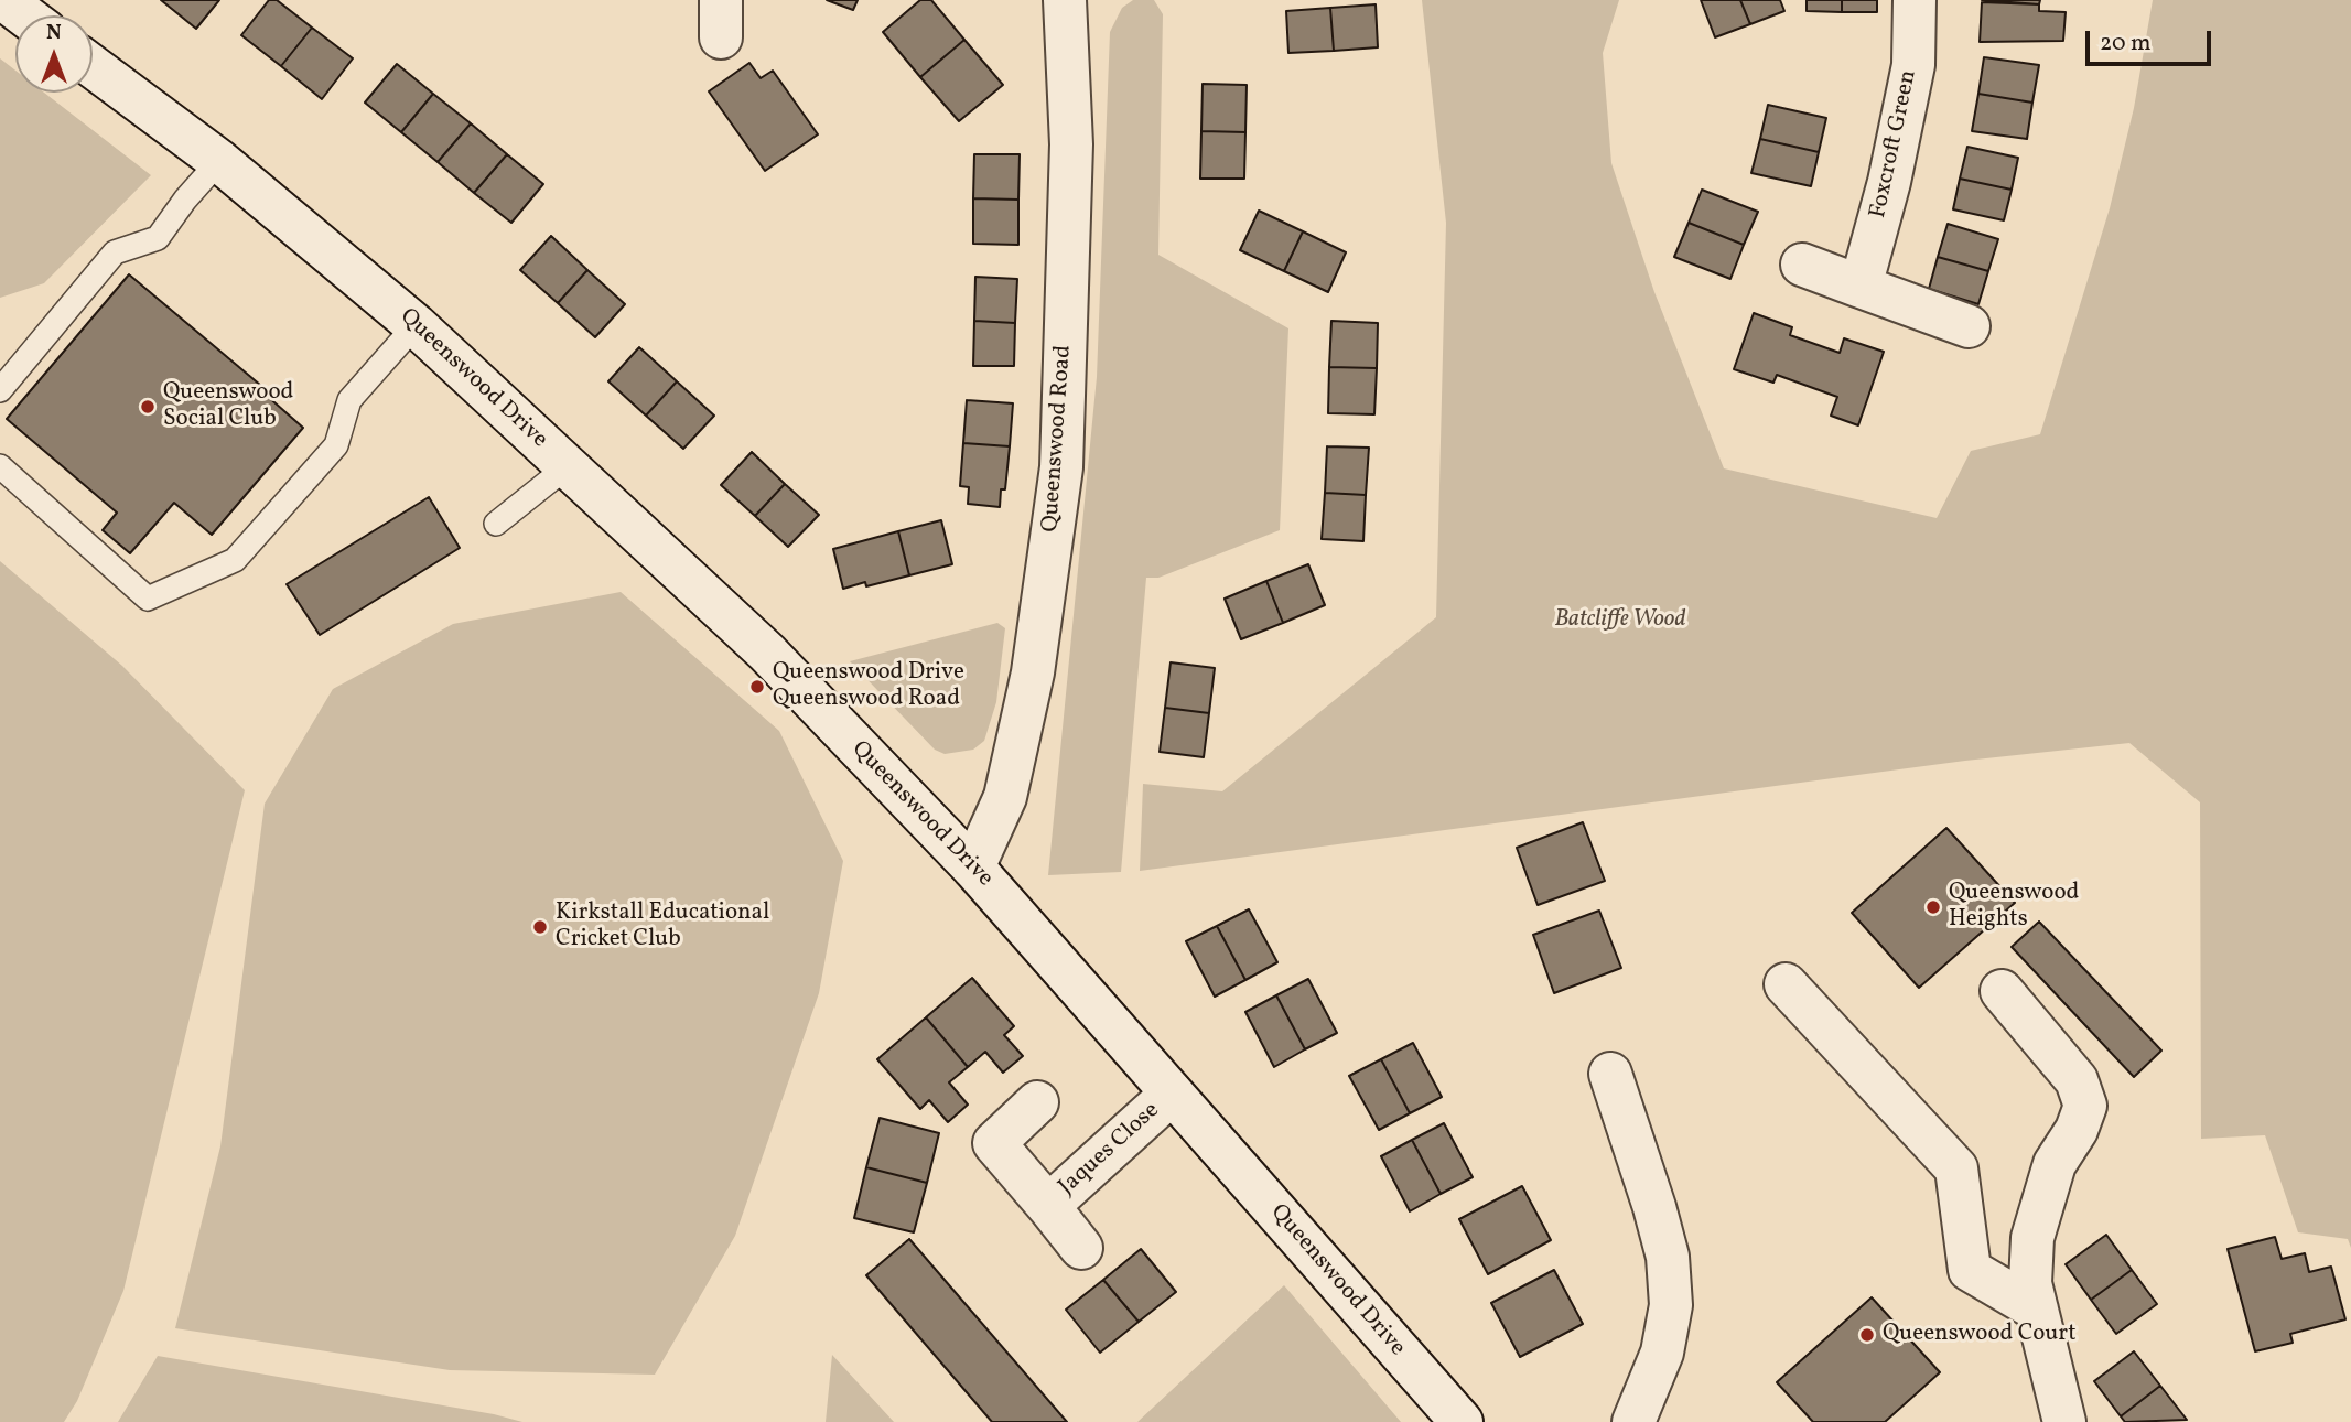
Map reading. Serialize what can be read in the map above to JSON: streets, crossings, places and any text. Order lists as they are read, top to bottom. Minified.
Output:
{"streets":{"street":["Foxcroft Green","Queenswood Drive","Queenswood Road","Jaques Close"]},"crossings":[["Queenswood Drive","Queenswood Road"],["Queenswood Drive","Jaques Close"]],"parks":["Batcliffe Wood"],"places":["Queenswood Social Club","Queenswood Drive Queenswood Road","Queenswood Heights","Kirkstall Educational Cricket Club","Queenswood Court"],"scale_bar":"20 m","north":"top"}
